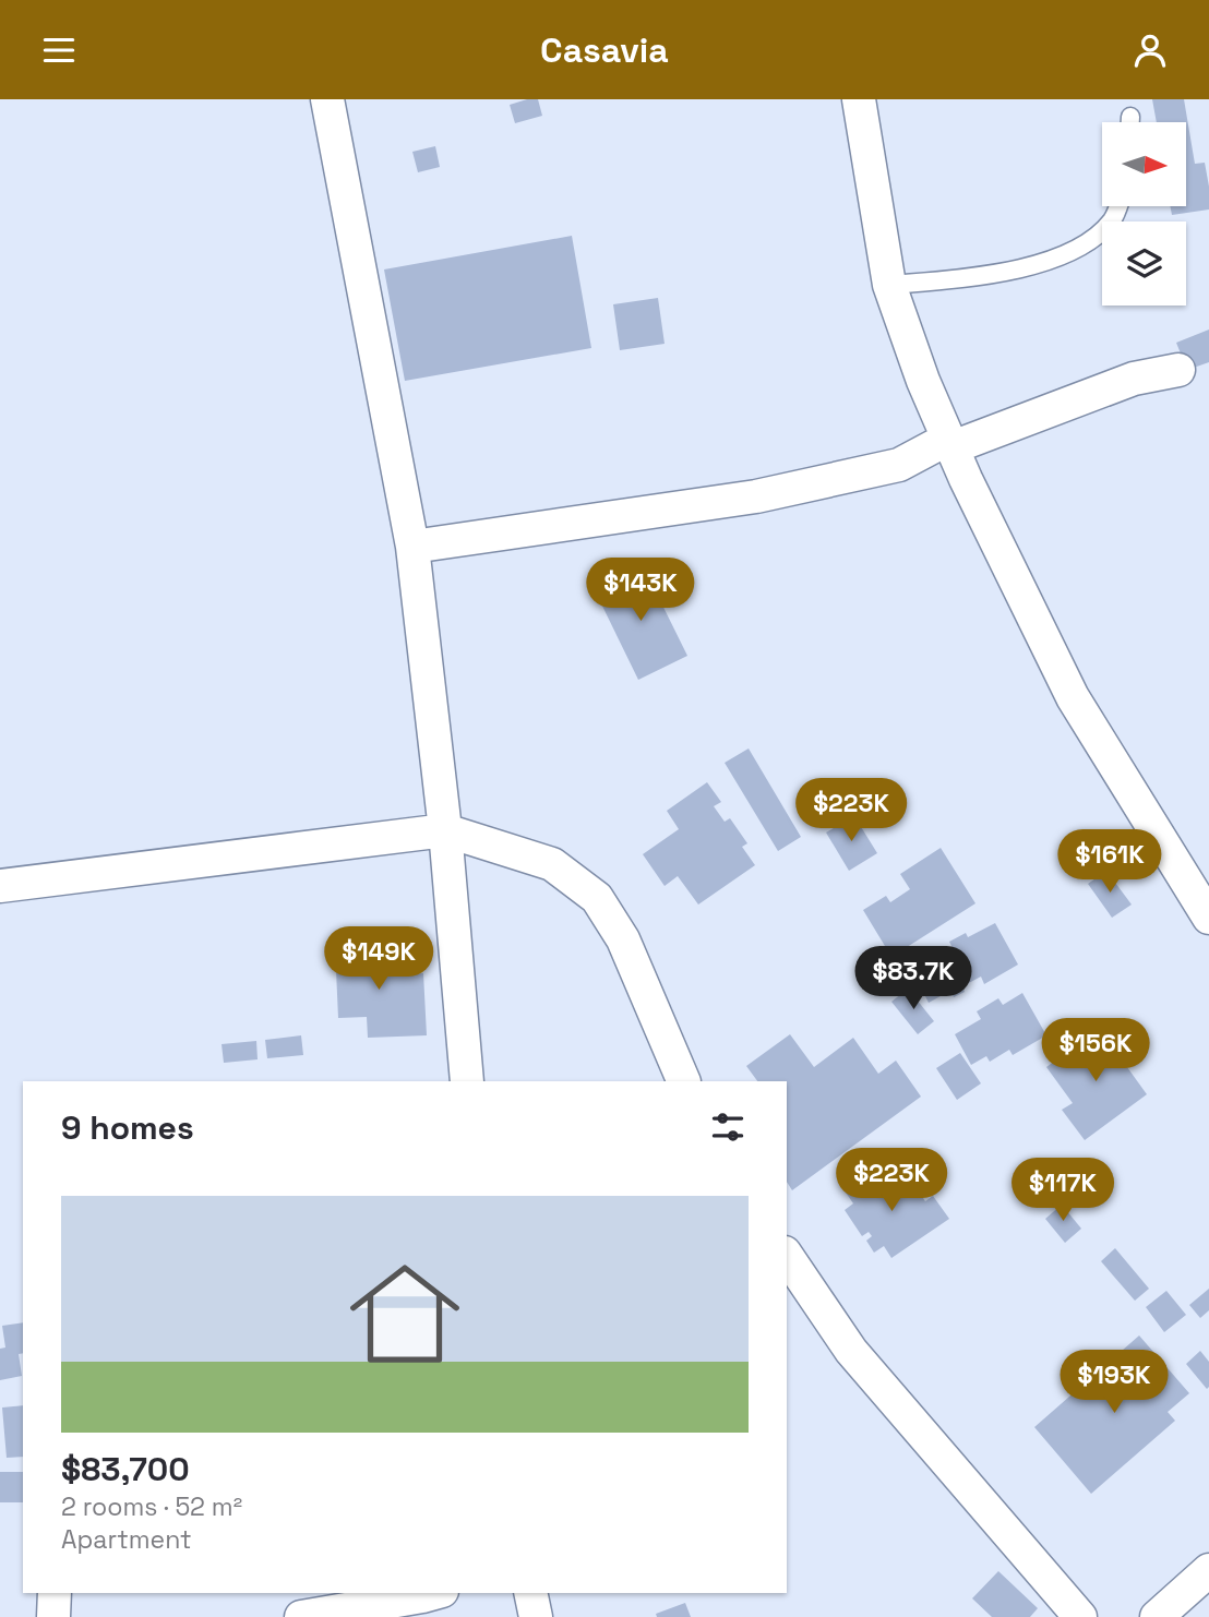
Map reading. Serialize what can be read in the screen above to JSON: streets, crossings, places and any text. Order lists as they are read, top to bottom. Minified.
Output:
{"north":"right","page":{"header":"Casavia","price":["$143K","$223K","$161K","$149K","$83.7K","$156K","$223K","$117K","$193K"],"heading":"9 homes","list":[{"name":"$83,700","note":"2 rooms · 52 m² · Apartment"}]}}
